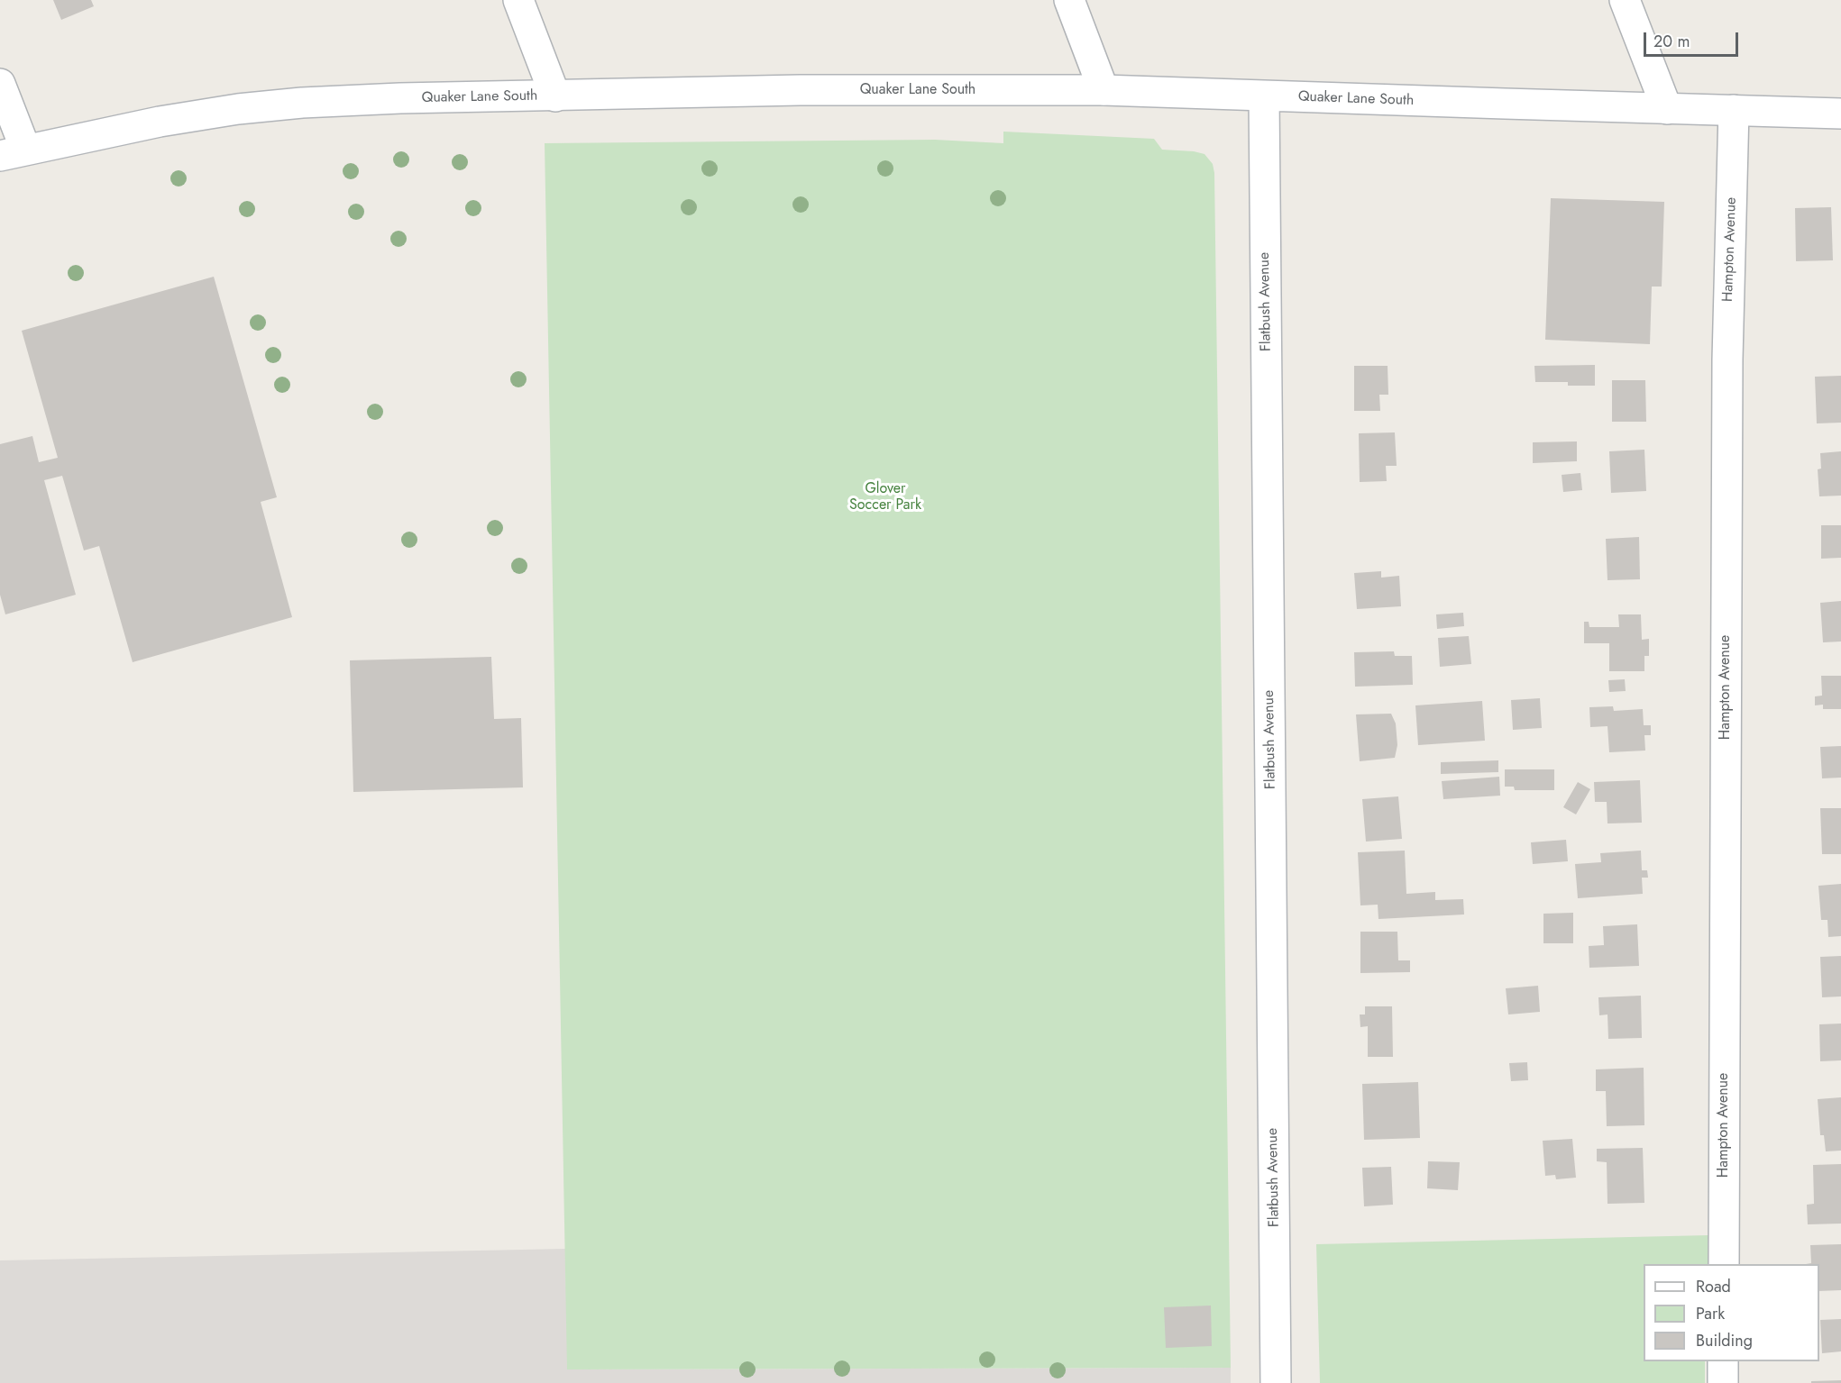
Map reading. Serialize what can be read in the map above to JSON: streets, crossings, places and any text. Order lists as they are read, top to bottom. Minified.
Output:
{"streets":{"street":["Quaker Lane South","Hampton Avenue","Flatbush Avenue"]},"crossings":[["Quaker Lane South","Hampton Avenue"],["Quaker Lane South","Flatbush Avenue"]],"parks":["Glover Soccer Park"],"legend":["Road","Park","Building"],"scale_bar":"20 m"}
